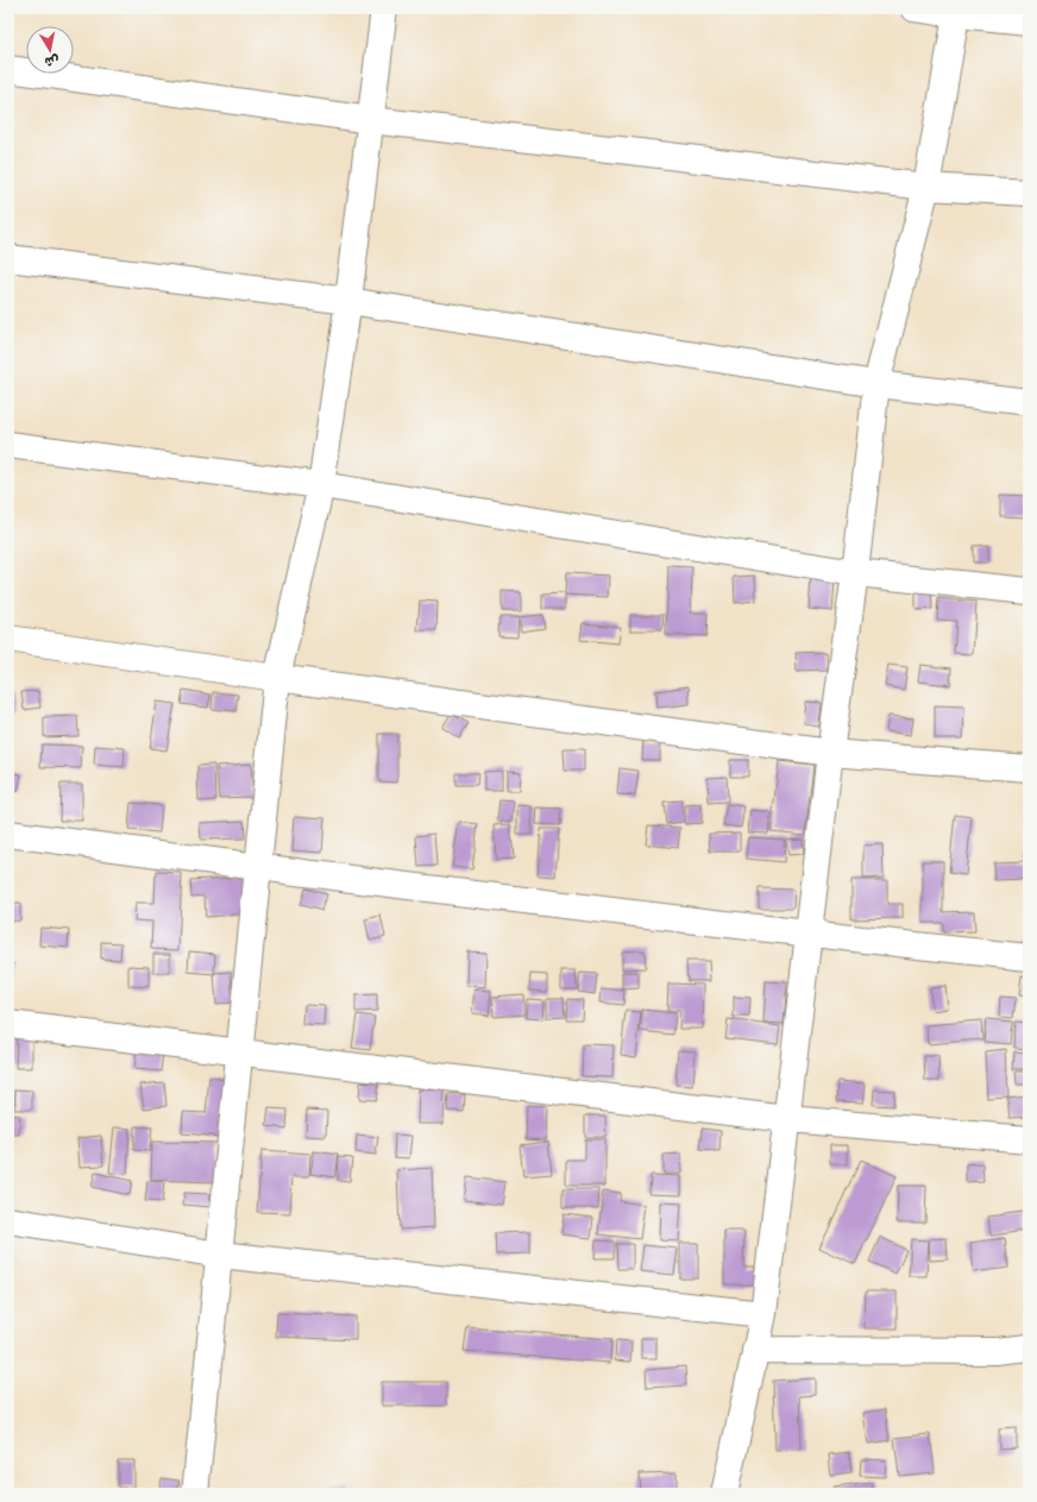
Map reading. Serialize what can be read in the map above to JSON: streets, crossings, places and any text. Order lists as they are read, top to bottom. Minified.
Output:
{"north":"bottom"}
